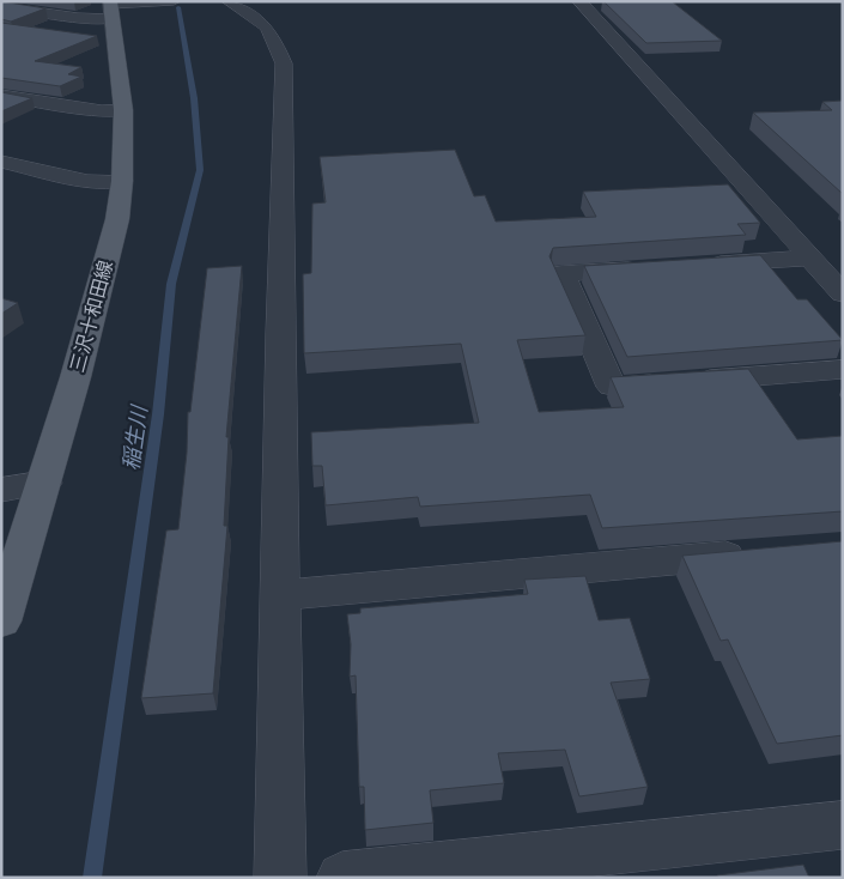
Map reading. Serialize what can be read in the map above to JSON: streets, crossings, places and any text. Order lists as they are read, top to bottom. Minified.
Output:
{"streets":{"main road":["三沢十和田線"]},"water":["稲生川"]}
